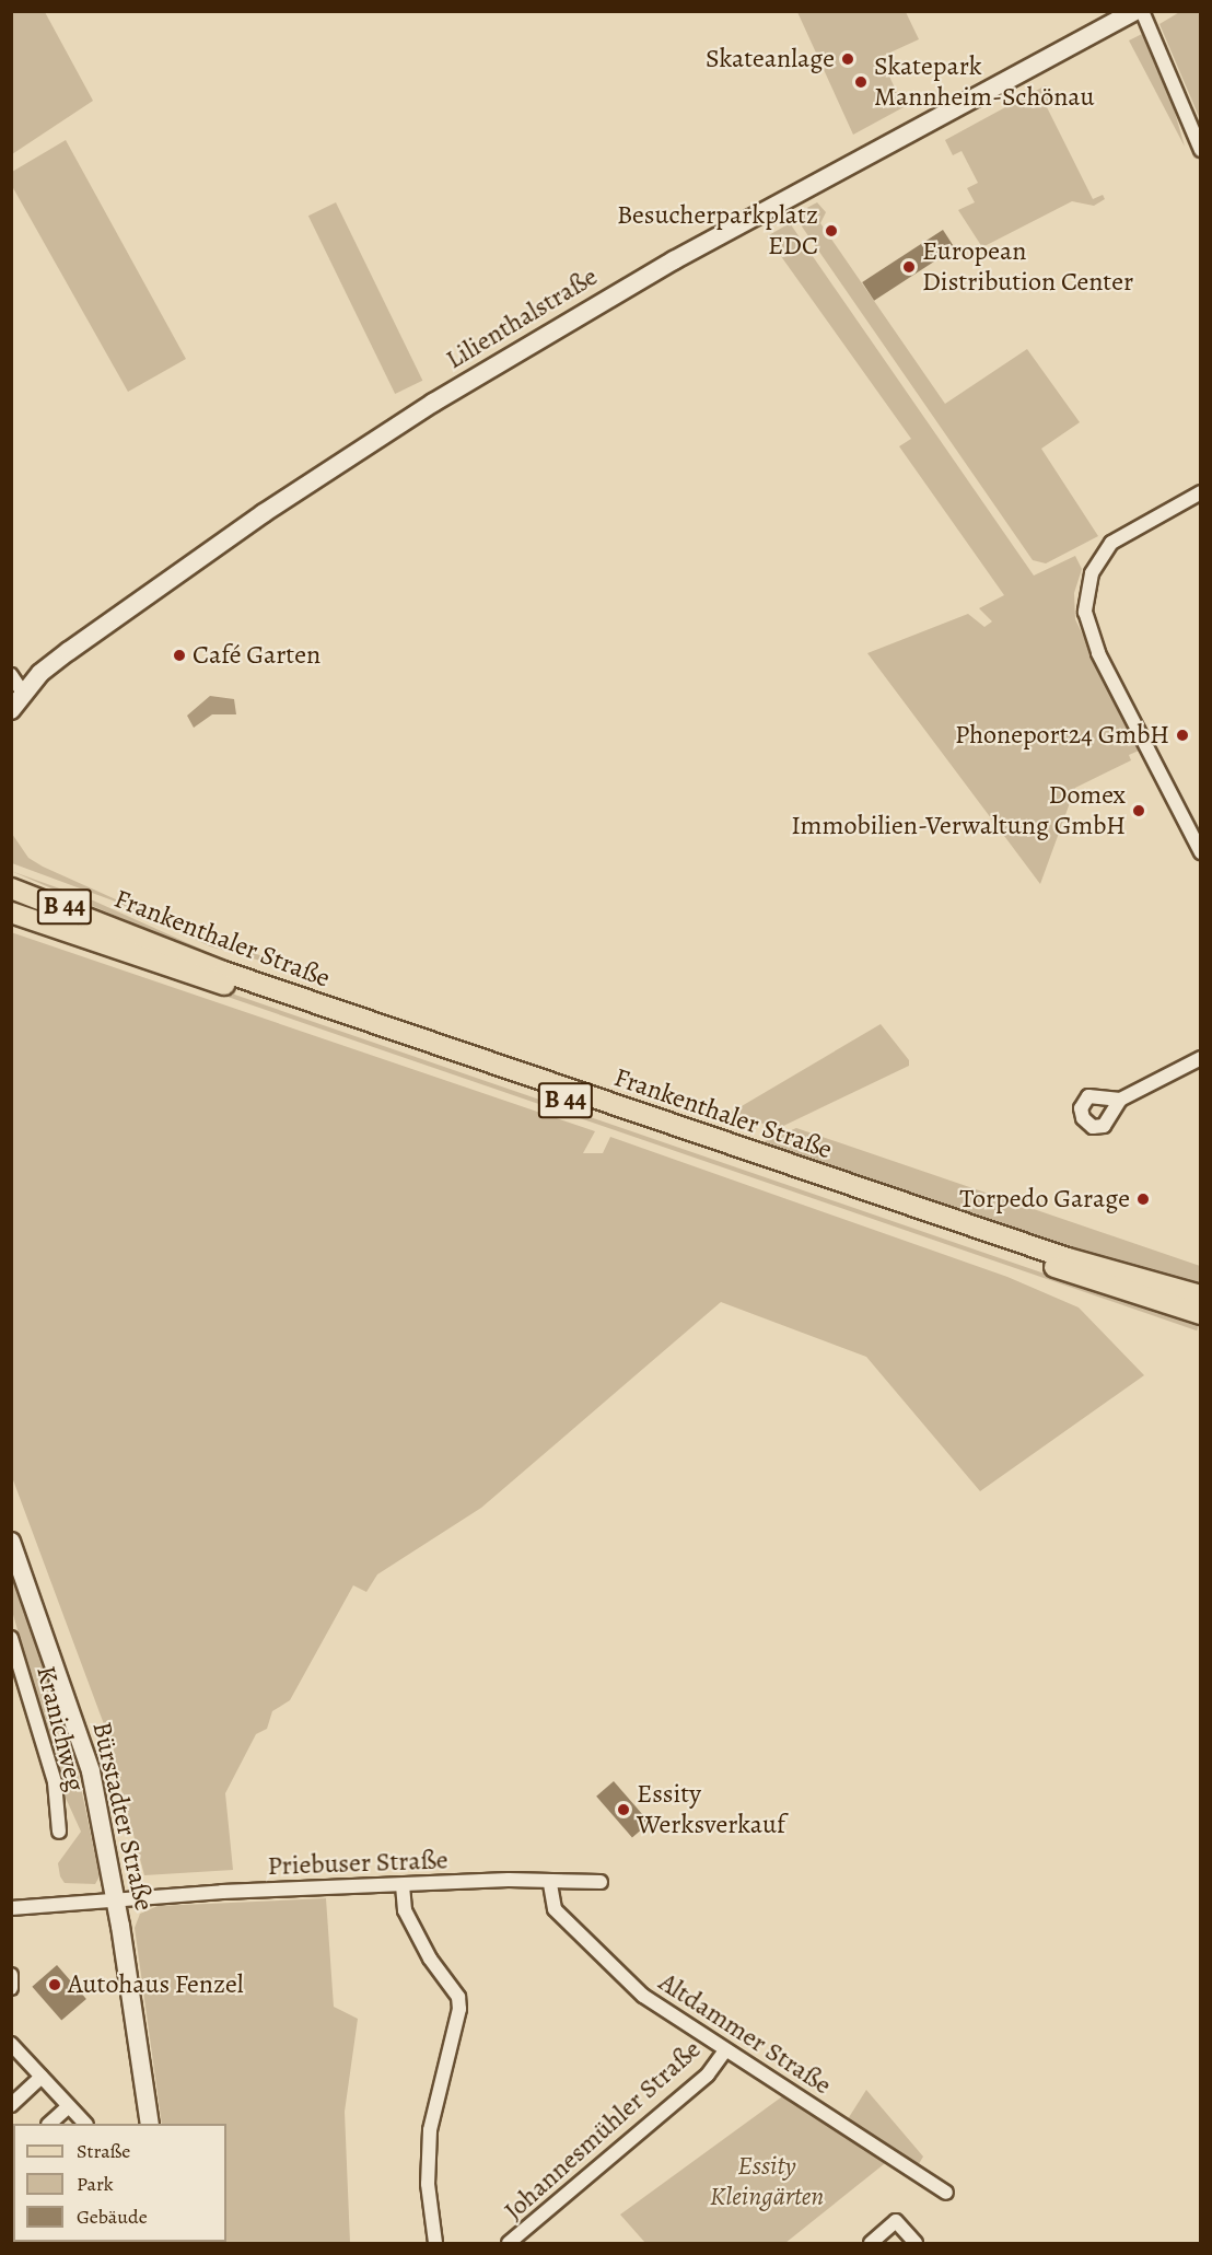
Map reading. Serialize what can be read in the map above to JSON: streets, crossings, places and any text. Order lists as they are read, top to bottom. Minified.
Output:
{"streets":{"main road":["B 44","Frankenthaler Straße"],"street":["Lilienthalstraße","Kranichweg","Bürstadter Straße","Priebuser Straße","Altdammer Straße","Johannesmühler Straße"]},"crossings":[["Bürstadter Straße","Priebuser Straße"],["Priebuser Straße","Altdammer Straße"],["Altdammer Straße","Johannesmühler Straße"]],"parks":["Essity Kleingärten"],"places":["Skateanlage","Skatepark Mannheim-Schönau","Besucherparkplatz EDC","European Distribution Center","Café Garten","Phoneport24 GmbH","Domex Immobilien-Verwaltung GmbH","Torpedo Garage","Essity Werksverkauf","Autohaus Fenzel"],"legend":["Straße","Park","Gebäude"]}
